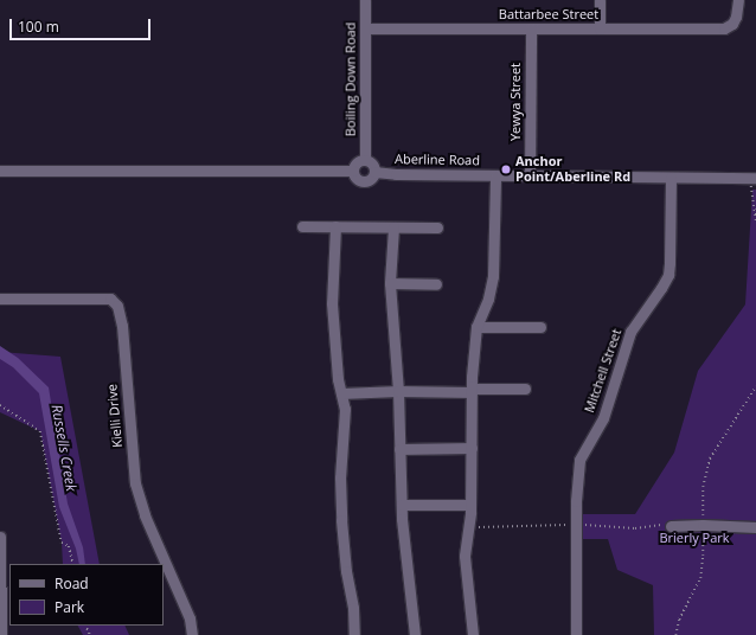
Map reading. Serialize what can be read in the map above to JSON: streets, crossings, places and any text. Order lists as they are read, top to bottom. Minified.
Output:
{"streets":{"street":["Battarbee Street","Boiling Down Road","Yewya Street","Aberline Road","Mitchell Street","Kielli Drive"]},"crossings":[["Battarbee Street","Boiling Down Road"],["Battarbee Street","Yewya Street"],["Boiling Down Road","Aberline Road"],["Yewya Street","Aberline Road"],["Aberline Road","Mitchell Street"]],"water":["Russells Creek"],"parks":["Brierly Park"],"places":["Anchor Point/Aberline Rd"],"legend":["Road","Park"],"scale_bar":"100 m"}
